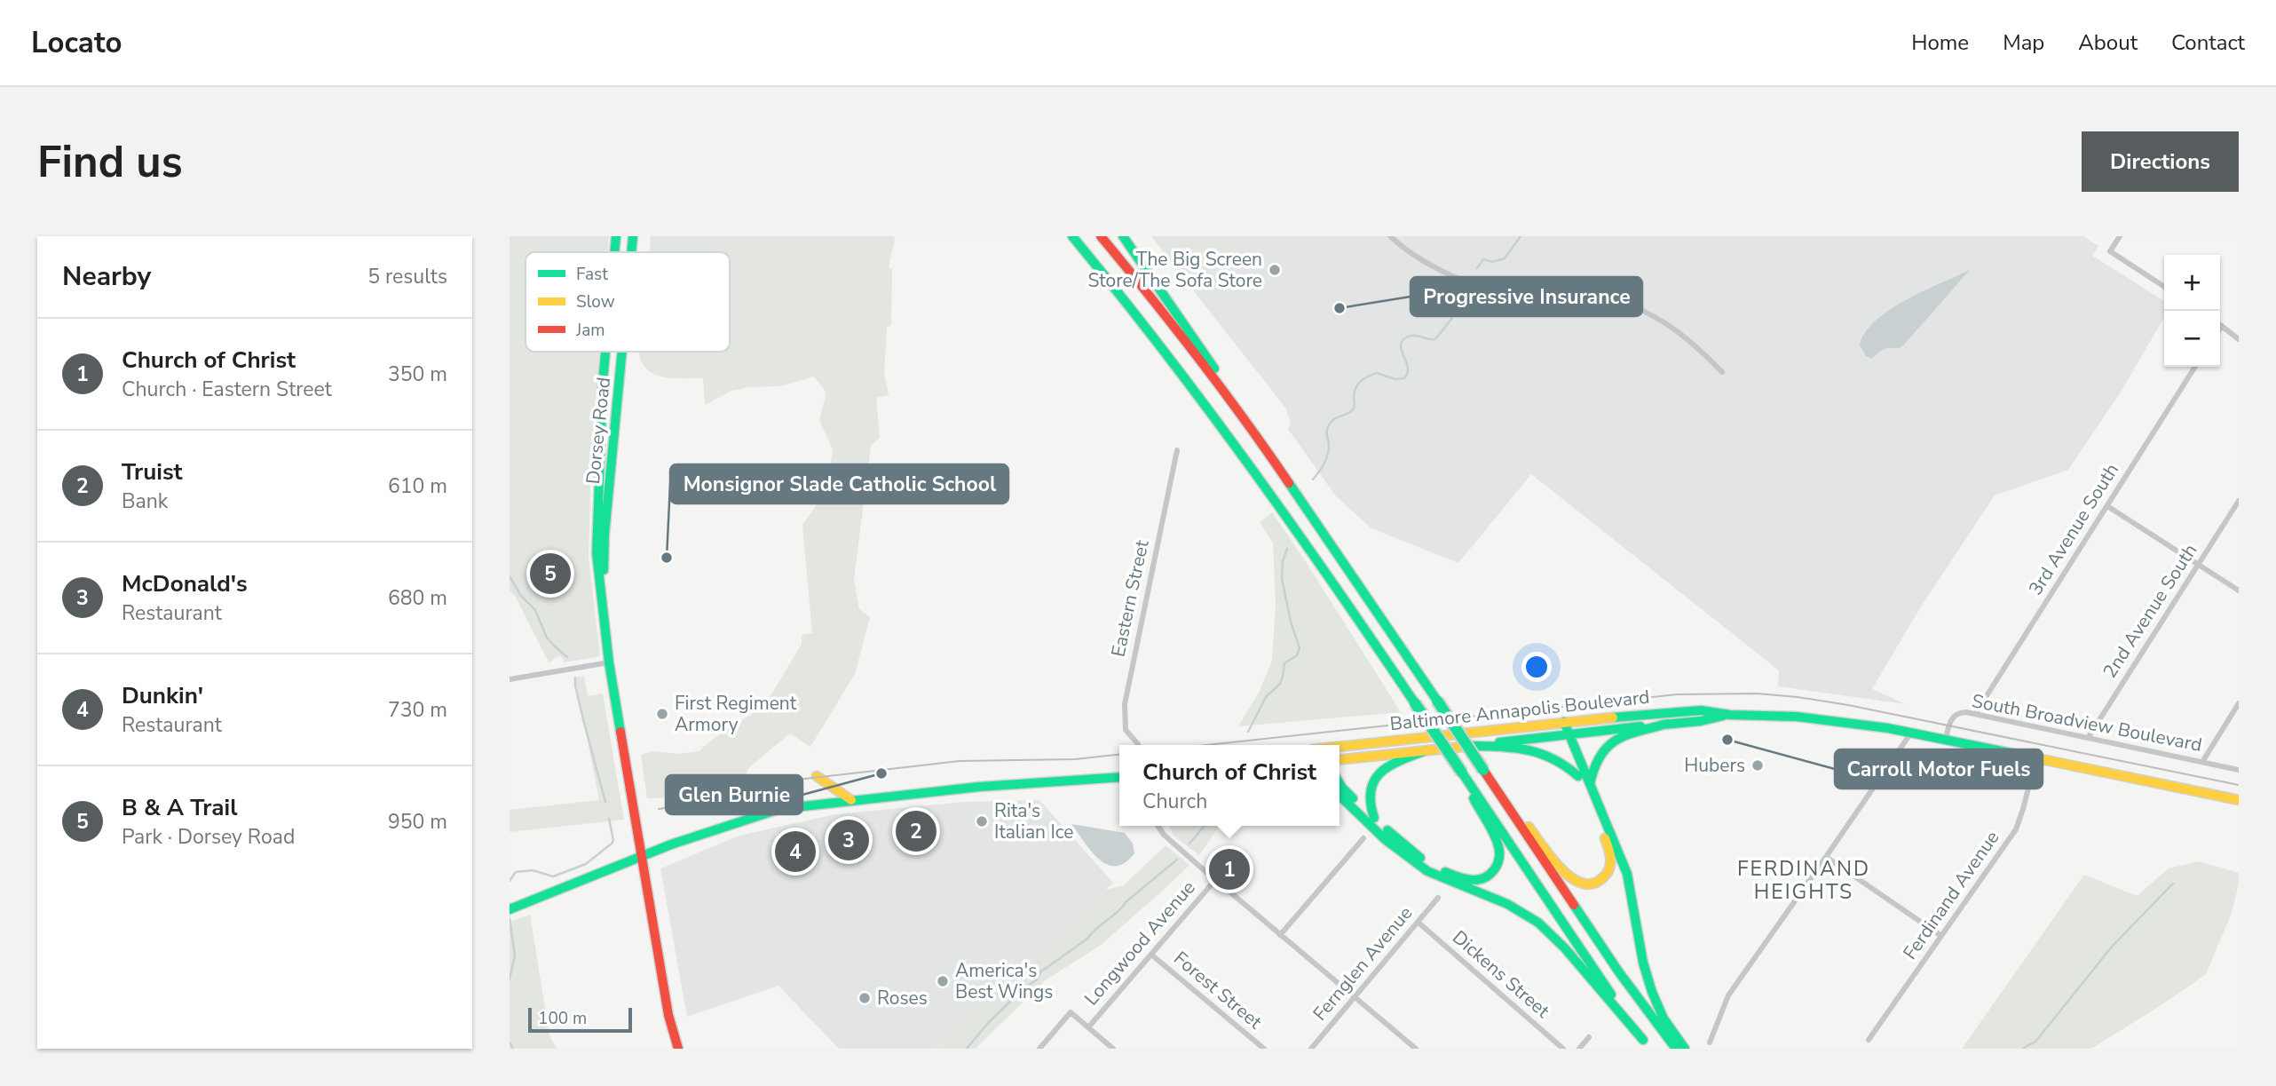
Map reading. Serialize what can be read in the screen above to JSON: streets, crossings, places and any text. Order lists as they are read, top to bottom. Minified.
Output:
{"streets":{"main road":["Dorsey Road","Baltimore Annapolis Boulevard"],"street":["3rd Avenue South","Eastern Street","2nd Avenue South","South Broadview Boulevard","Ferdinand Avenue","Longwood Avenue","Fernglen Avenue","Dickens Street","Forest Street"]},"crossings":[["3rd Avenue South","South Broadview Boulevard"],["2nd Avenue South","South Broadview Boulevard"],["Baltimore Annapolis Boulevard","South Broadview Boulevard"],["Baltimore Annapolis Boulevard","Ferdinand Avenue"],["Longwood Avenue","Forest Street"],["Fernglen Avenue","Dickens Street"]],"districts":["FERDINAND HEIGHTS"],"places":["The Big Screen Store/The Sofa Store","Progressive Insurance","Monsignor Slade Catholic School","First Regiment Armory","Carroll Motor Fuels","Hubers","Glen Burnie","Rita's Italian Ice","America's Best Wings","Roses"],"legend":["Fast","Slow","Jam"],"scale_bar":"100 m","page":{"header":"Locato","nav":["Home","Map","About","Contact"],"buttons":"Directions","title":"Find us","heading":["Nearby","5 results"],"map_buttons":["+","−"],"list":[{"mark":"1","name":"Church of Christ","note":"Church · Eastern Street","value":"350 m"},{"mark":"2","name":"Truist","note":"Bank","value":"610 m"},{"mark":"3","name":"McDonald's","note":"Restaurant","value":"680 m"},{"mark":"4","name":"Dunkin'","note":"Restaurant","value":"730 m"},{"mark":"5","name":"B & A Trail","note":"Park · Dorsey Road","value":"950 m"}],"pins":["5","2","3","4","1"],"popup":["Church of Christ","Church"],"scale":"100 m"}}
